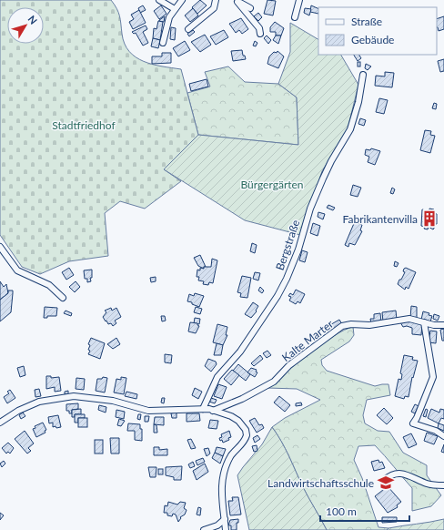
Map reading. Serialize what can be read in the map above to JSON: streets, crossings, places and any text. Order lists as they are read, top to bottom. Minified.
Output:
{"streets":{"street":["Bergstraße","Kalte Marter"]},"crossings":[["Bergstraße","Kalte Marter"]],"parks":["Stadtfriedhof","Bürgergärten"],"places":{"building":["Fabrikantenvilla"],"school or university":["Landwirtschaftsschule"]},"legend":["Straße","Gebäude"],"scale_bar":"100 m","north":"top right"}
